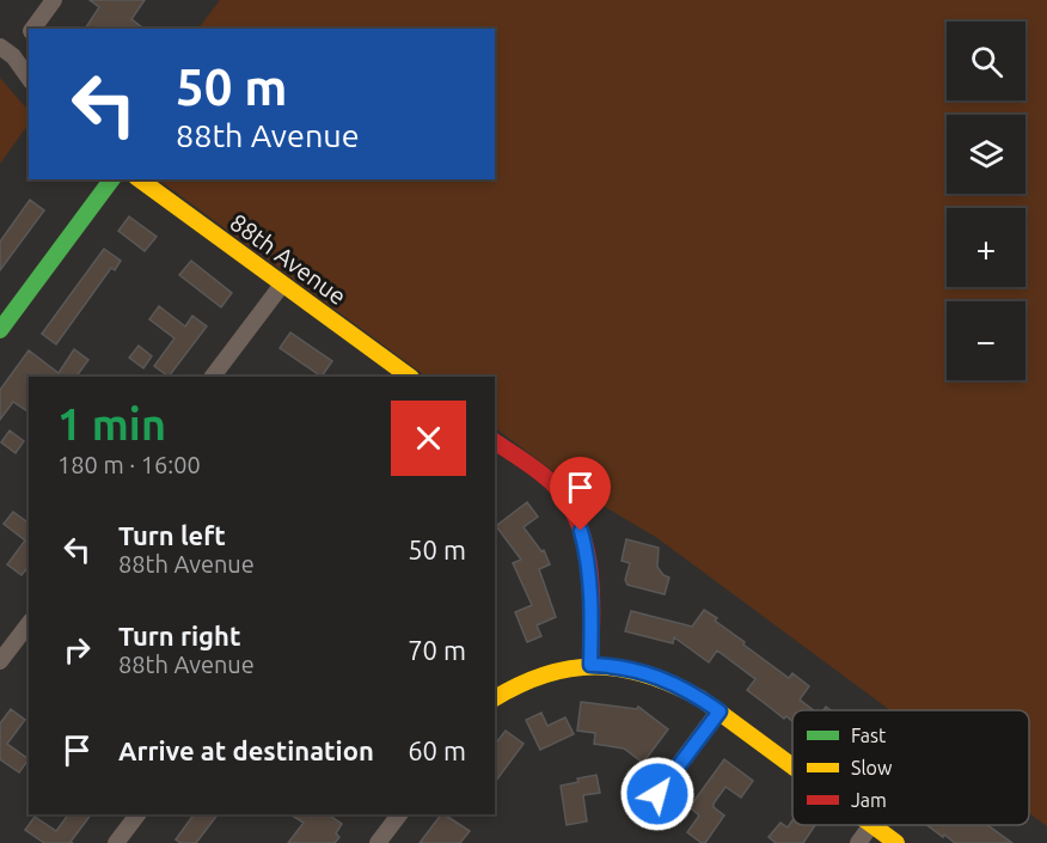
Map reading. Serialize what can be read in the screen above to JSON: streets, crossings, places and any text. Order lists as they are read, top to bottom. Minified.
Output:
{"streets":{"street":["88th Avenue"]},"legend":["Fast","Slow","Jam"],"page":{"map_buttons":["+","−"],"turn":["50 m","88th Avenue"],"heading":["1 min","180 m · 16:00"],"list":[{"name":"Turn left","note":"88th Avenue","value":"50 m"},{"name":"Turn right","note":"88th Avenue","value":"70 m"},{"name":"Arrive at destination","value":"60 m"}]}}
